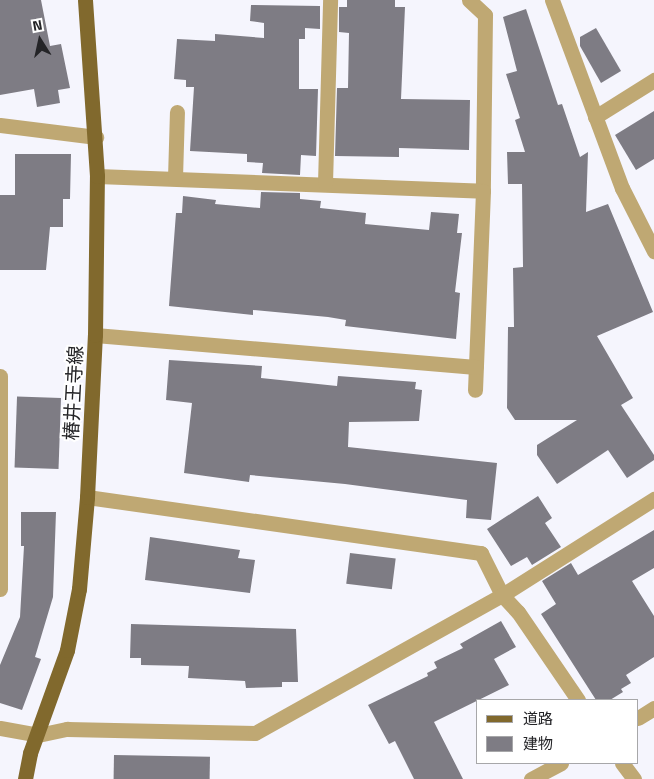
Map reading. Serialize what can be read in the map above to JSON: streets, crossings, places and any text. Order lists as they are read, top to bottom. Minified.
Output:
{"streets":{"main road":["椿井王寺線"]},"legend":["道路","建物"],"north":"top"}
